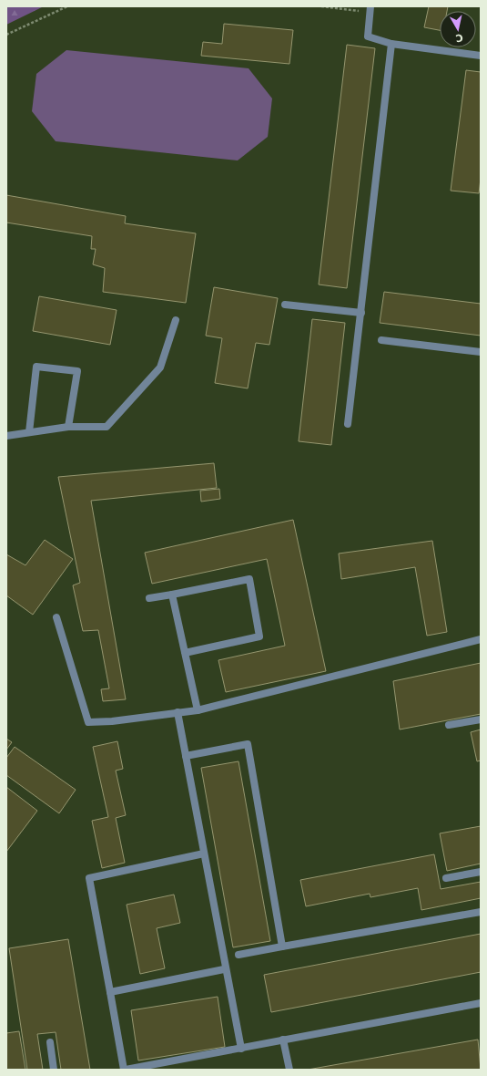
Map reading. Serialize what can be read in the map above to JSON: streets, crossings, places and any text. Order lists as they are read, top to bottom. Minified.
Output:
{"north":"bottom"}
